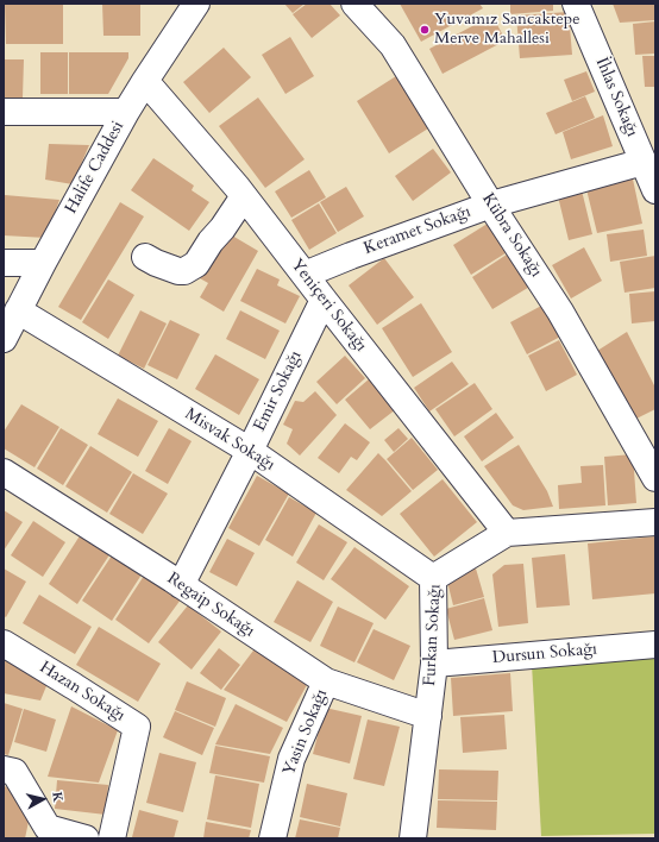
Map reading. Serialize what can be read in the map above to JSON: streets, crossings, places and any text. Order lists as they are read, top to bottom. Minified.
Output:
{"streets":{"street":["İhlas Sokağı","Halife Caddesi","Keramet Sokağı","Kübra Sokağı","Yeniçeri Sokağı","Emir Sokağı","Misvak Sokağı","Regaip Sokağı","Furkan Sokağı","Dursun Sokağı","Hazan Sokağı","Yasin Sokağı"]},"crossings":[["İhlas Sokağı","Keramet Sokağı"],["Halife Caddesi","Yeniçeri Sokağı"],["Halife Caddesi","Misvak Sokağı"],["Keramet Sokağı","Kübra Sokağı"],["Keramet Sokağı","Yeniçeri Sokağı"],["Yeniçeri Sokağı","Emir Sokağı"],["Yeniçeri Sokağı","Furkan Sokağı"],["Emir Sokağı","Misvak Sokağı"],["Emir Sokağı","Regaip Sokağı"],["Misvak Sokağı","Furkan Sokağı"],["Regaip Sokağı","Furkan Sokağı"],["Regaip Sokağı","Yasin Sokağı"],["Furkan Sokağı","Dursun Sokağı"]],"places":["Yuvamız Sancaktepe Merve Mahallesi"],"north":"right"}
